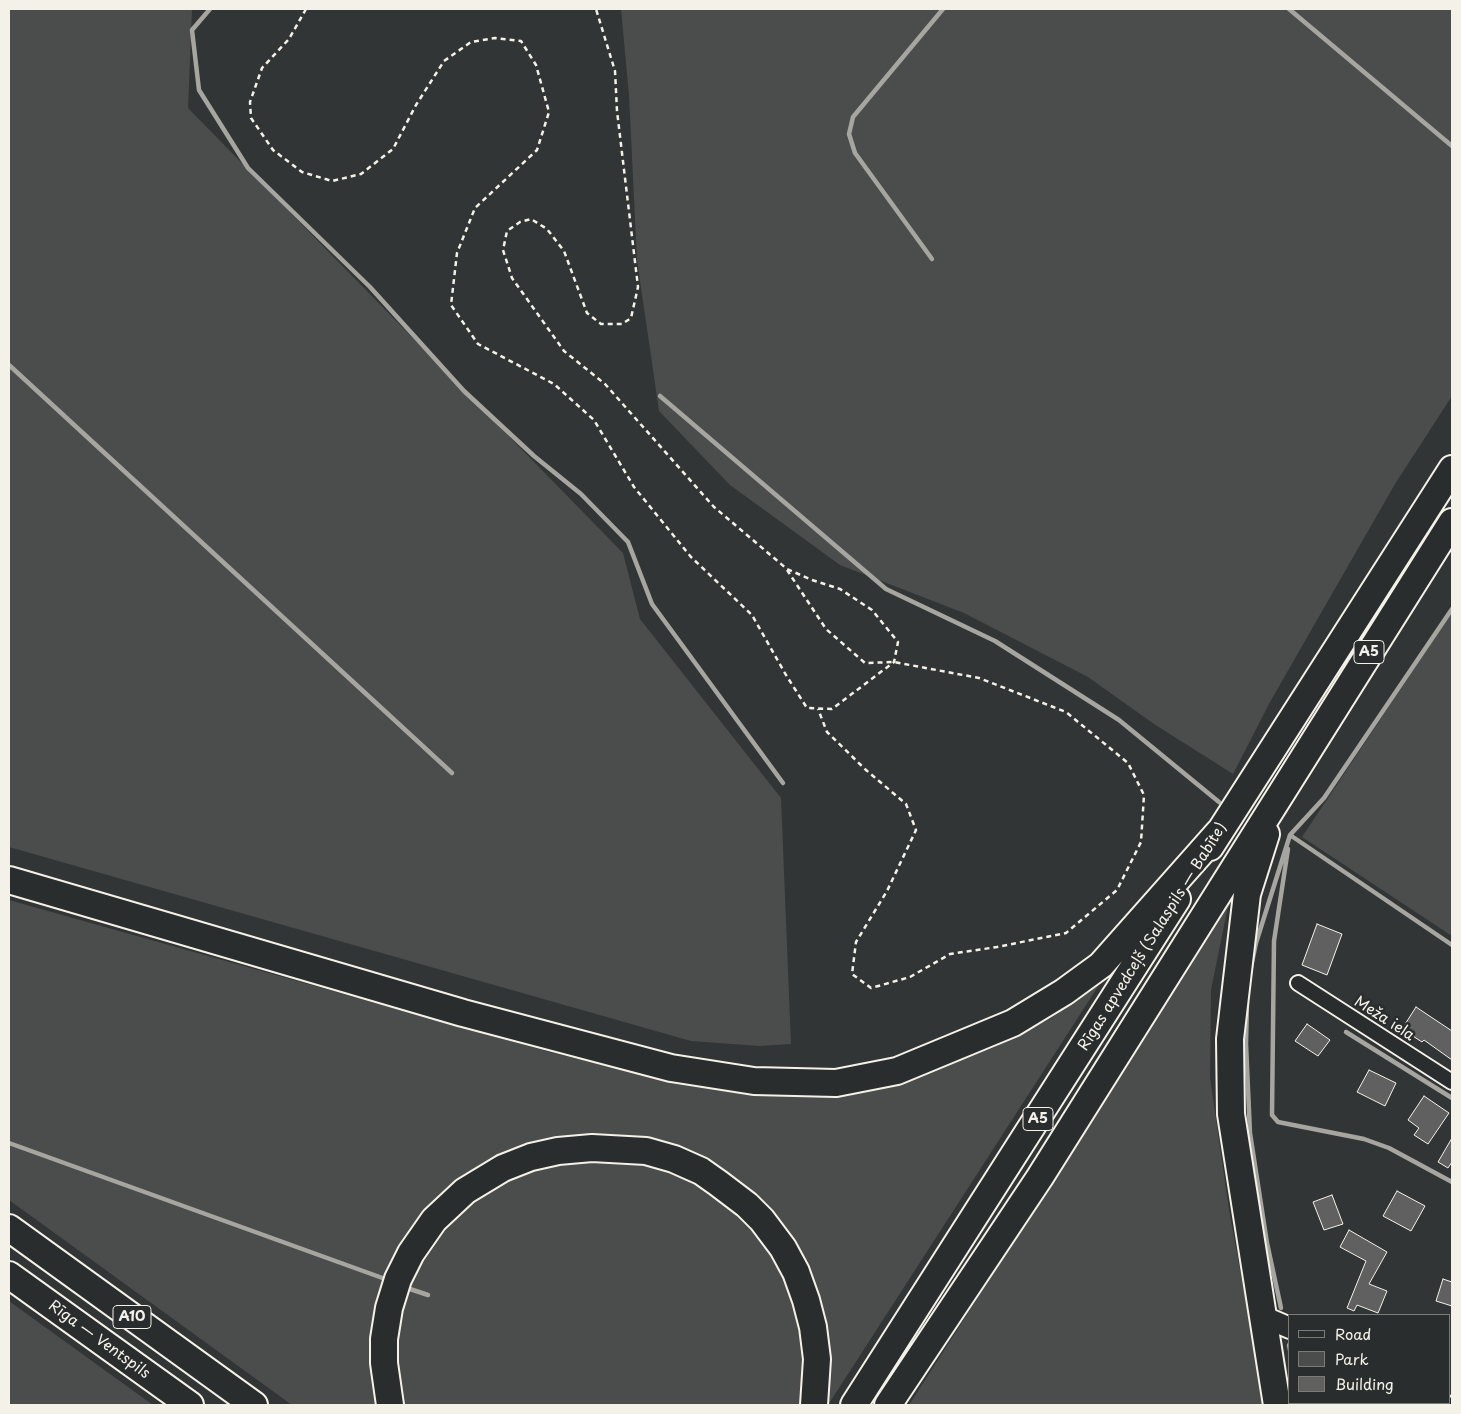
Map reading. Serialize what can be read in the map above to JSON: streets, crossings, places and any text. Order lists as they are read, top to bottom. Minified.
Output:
{"streets":{"highway":["A5","Rīgas apvedceļš (Salaspils — Babīte)","A10","Rīga — Ventspils"],"street":["Meža iela"]},"legend":["Road","Park","Building"]}
